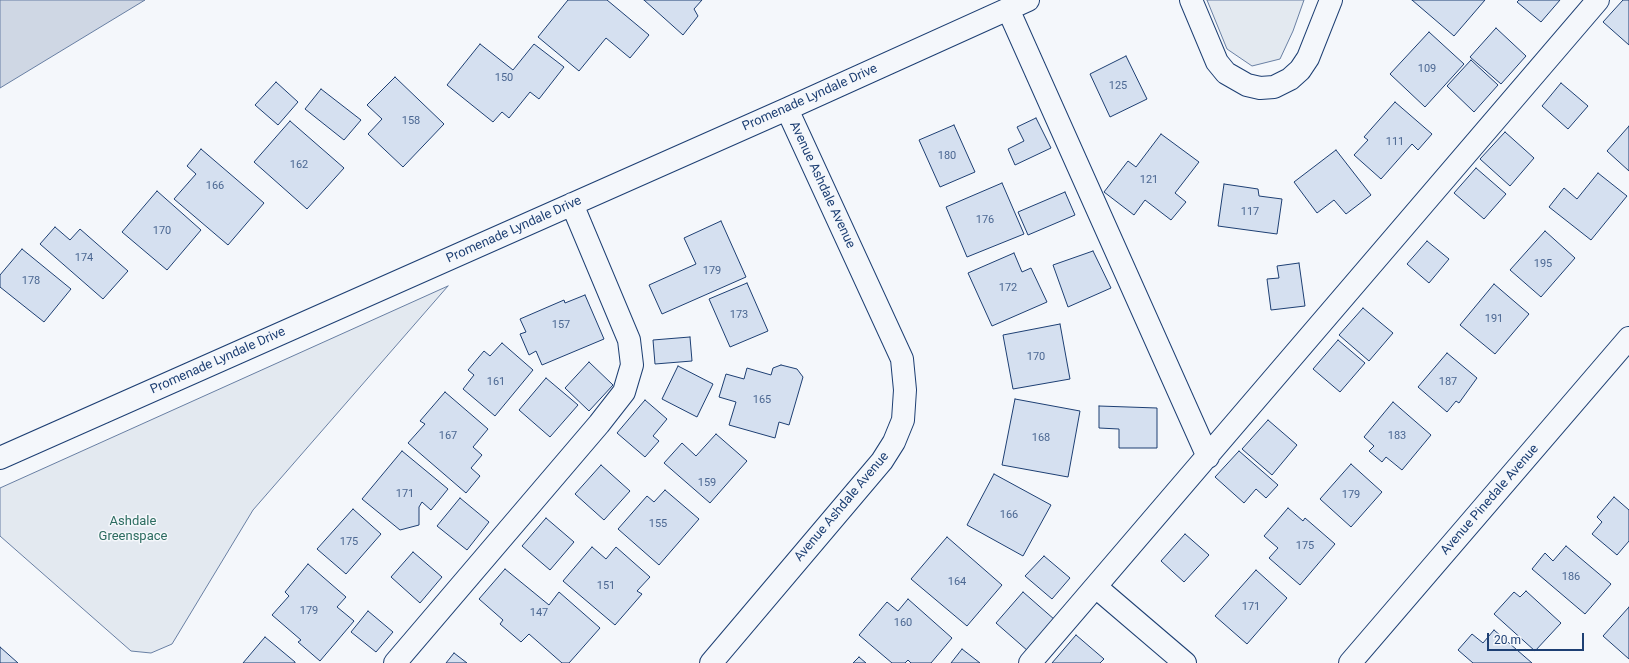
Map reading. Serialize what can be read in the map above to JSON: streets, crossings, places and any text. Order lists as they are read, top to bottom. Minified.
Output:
{"streets":{"street":["Promenade Lyndale Drive","Avenue Ashdale Avenue","Avenue Pinedale Avenue"]},"crossings":[["Promenade Lyndale Drive","Avenue Ashdale Avenue"]],"parks":["Ashdale Greenspace"],"house_numbers":["109","150","125","158","111","180","162","121","166","117","176","170","174","195","179","178","172","173","191","157","170","161","187","165","167","183","168","159","171","179","166","155","175","175","186","164","151","171","179","147","160"],"scale_bar":"20 m"}
